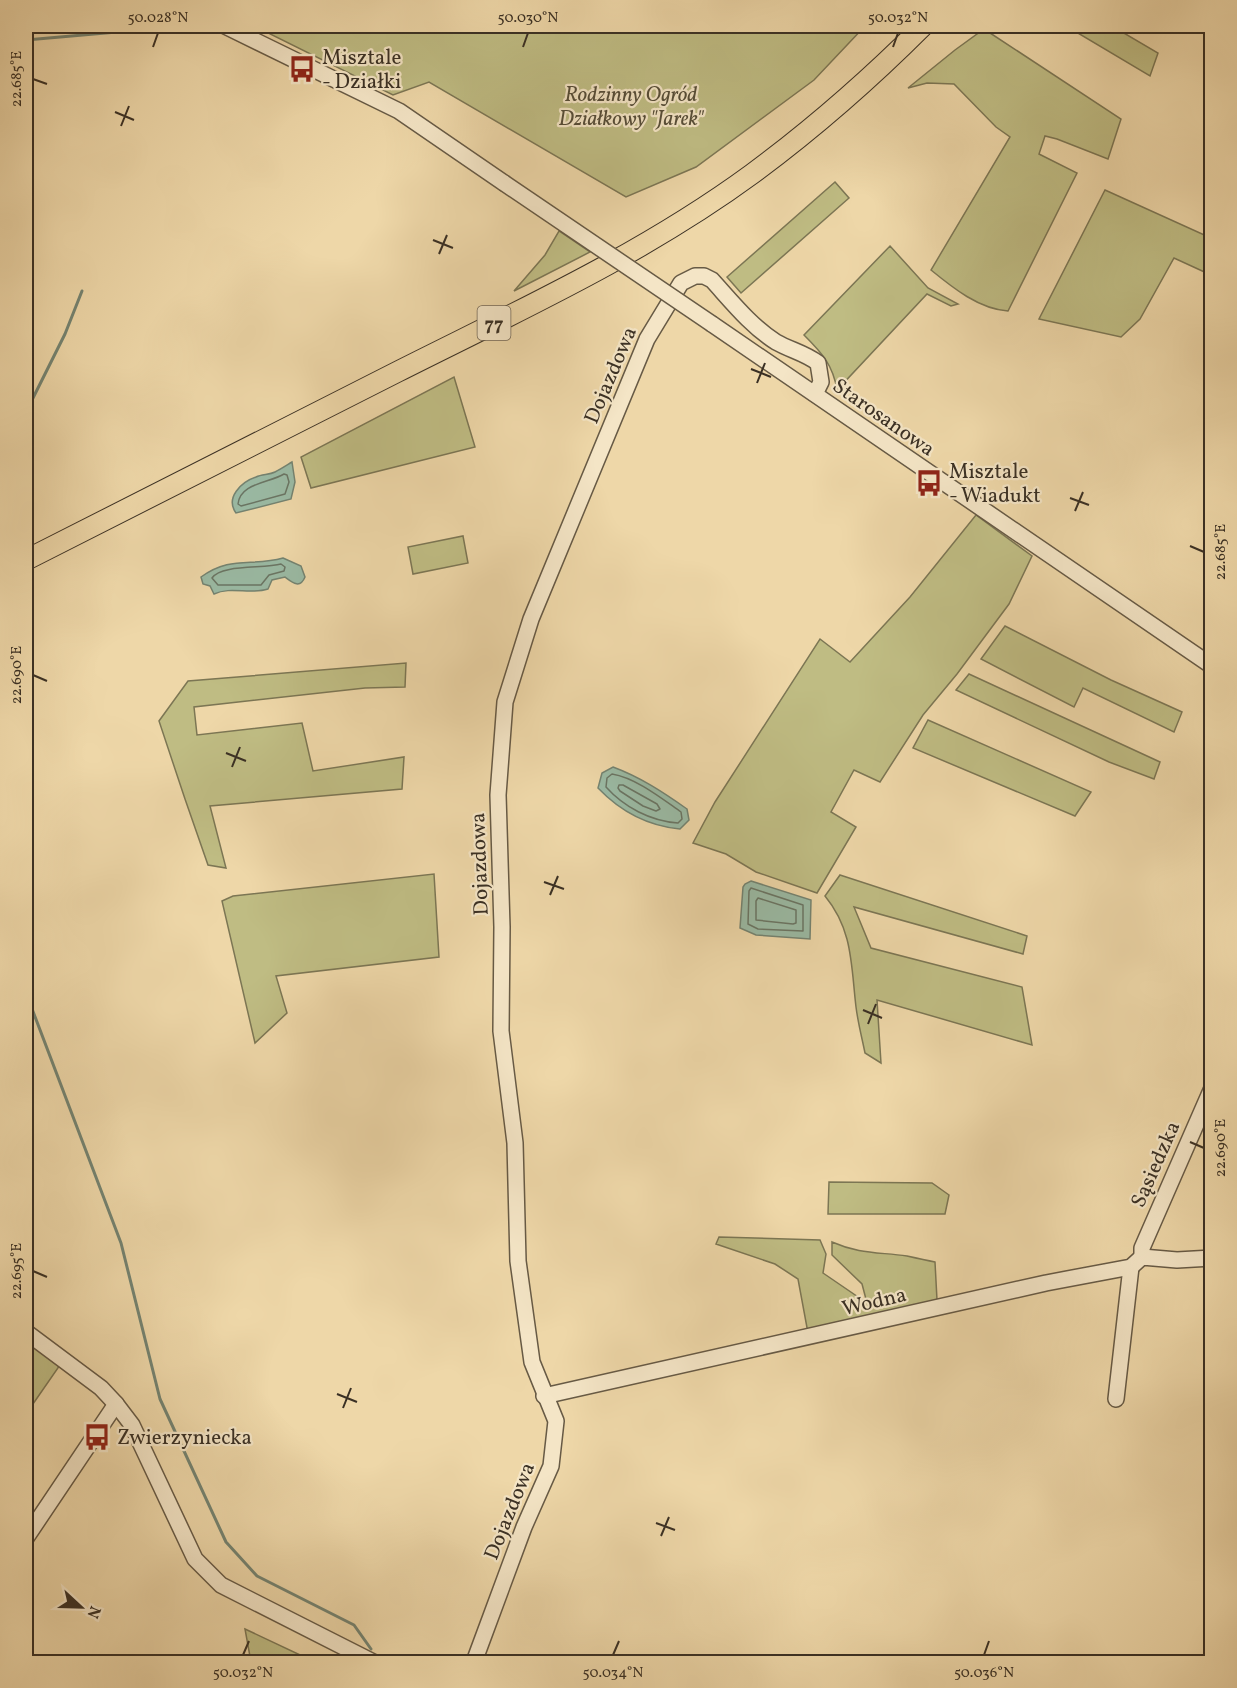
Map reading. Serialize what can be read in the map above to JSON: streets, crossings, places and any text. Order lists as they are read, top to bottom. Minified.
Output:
{"streets":{"main road":["77"],"street":["Dojazdowa","Starosanowa","Sąsiedzka","Wodna"]},"crossings":[["Dojazdowa","Starosanowa"],["Dojazdowa","Wodna"],["Sąsiedzka","Wodna"]],"parks":["Rodzinny Ogród Działkowy \"Jarek\""],"places":{"bus stop":["Misztale - Działki","Misztale - Wiadukt","Zwierzyniecka"]},"north":"right","coordinates":["50.028°N","50.030°N","50.032°N","22.685°E","22.690°E","22.695°E","50.034°N","50.036°N"]}
